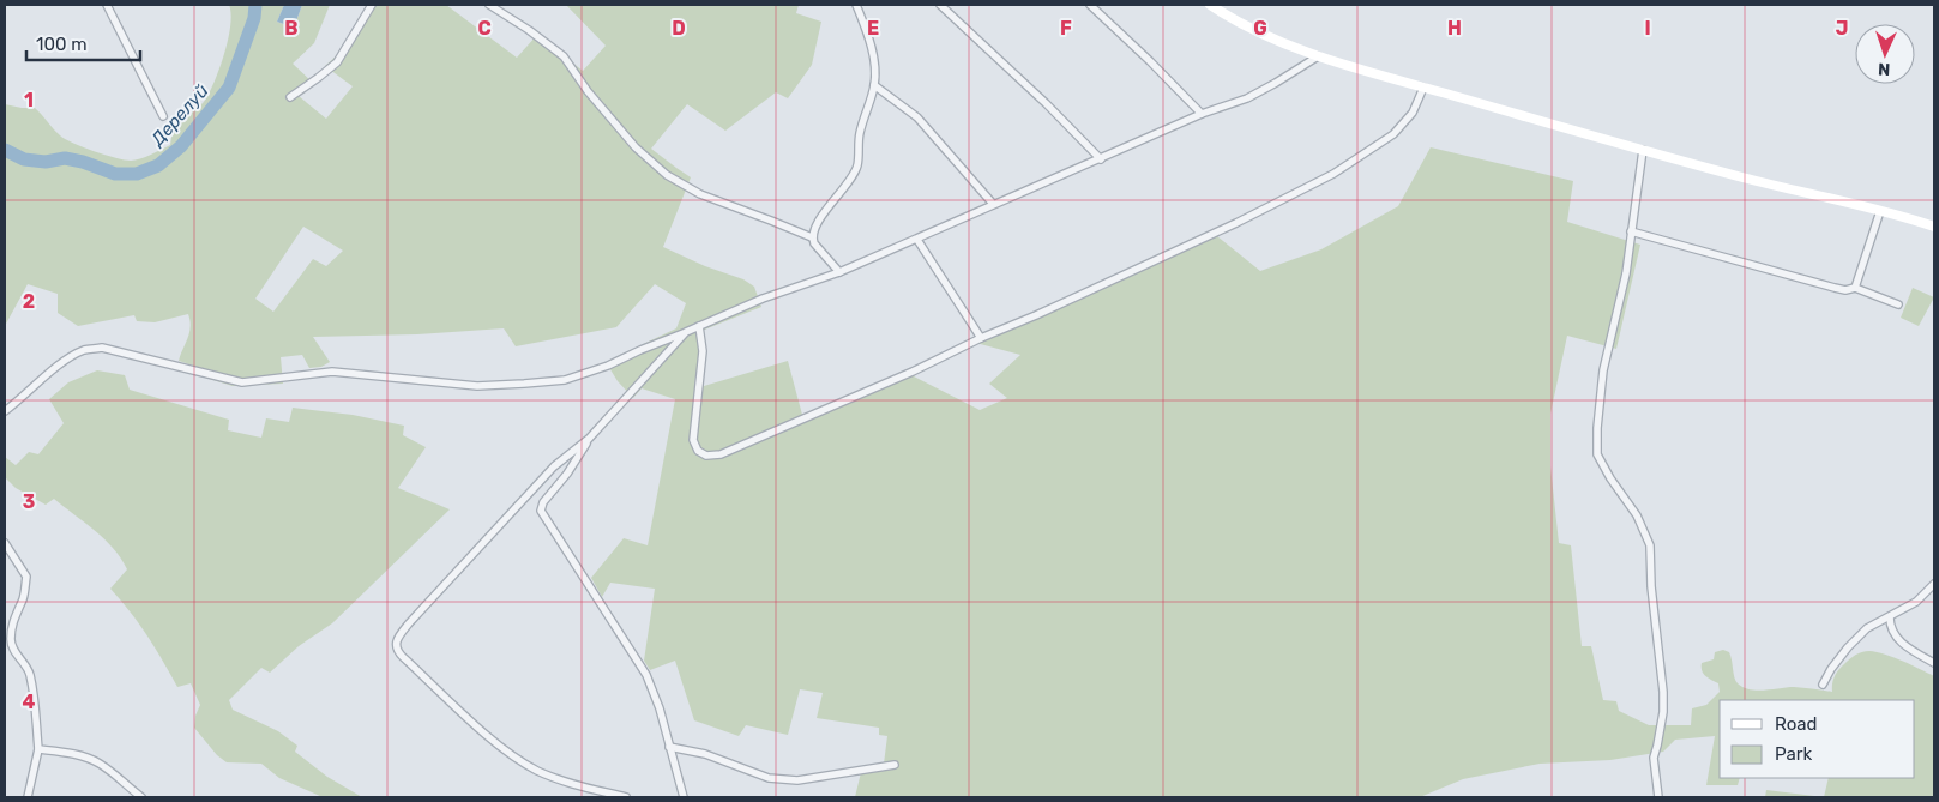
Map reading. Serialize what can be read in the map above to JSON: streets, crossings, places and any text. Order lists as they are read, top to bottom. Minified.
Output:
{"water":["Дерелуй"],"legend":["Road","Park"],"scale_bar":"100 m","north":"bottom","grid":{"columns":["B","C","D","E","F","G","H","I","J"],"rows":["1","2","3","4"]}}
